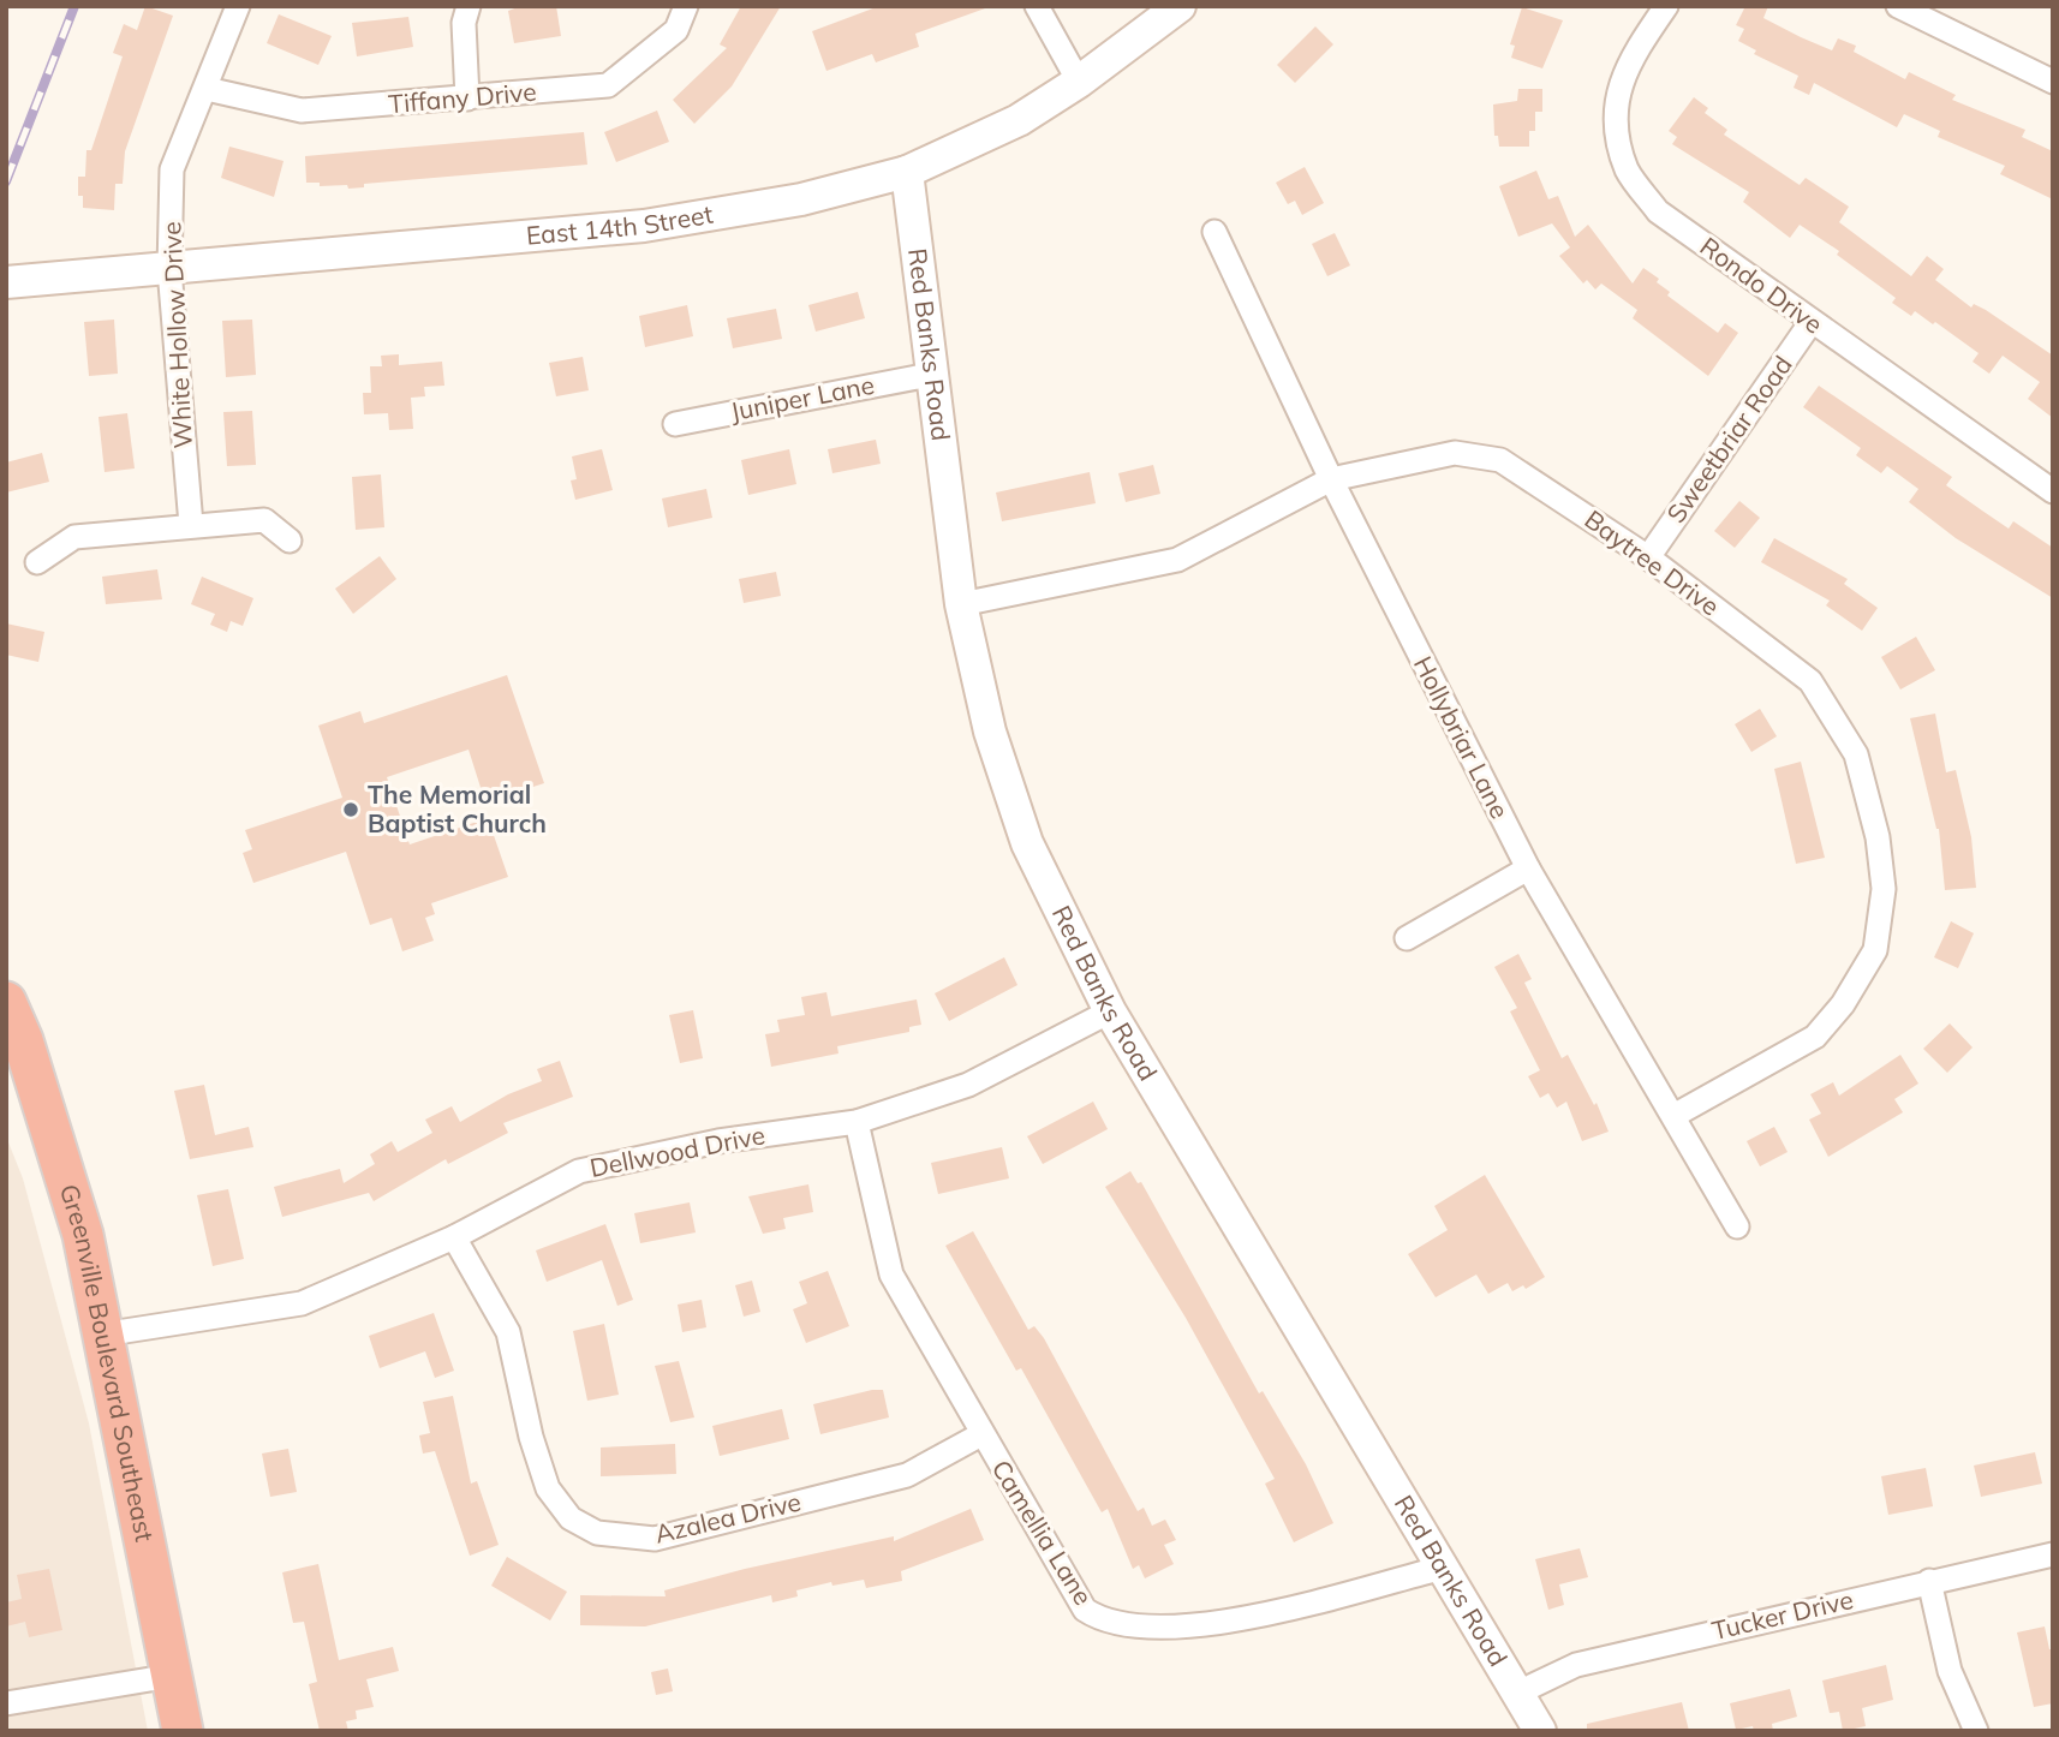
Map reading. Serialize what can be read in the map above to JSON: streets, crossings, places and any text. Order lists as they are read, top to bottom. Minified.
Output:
{"streets":{"highway":["Greenville Boulevard Southeast"],"street":["Tiffany Drive","East 14th Street","Rondo Drive","White Hollow Drive","Red Banks Road","Juniper Lane","Sweetbriar Road","Baytree Drive","Hollybriar Lane","Dellwood Drive","Azalea Drive","Camellia Lane","Tucker Drive"]},"crossings":[["Tiffany Drive","White Hollow Drive"],["East 14th Street","White Hollow Drive"],["East 14th Street","Red Banks Road"],["Rondo Drive","Sweetbriar Road"],["Red Banks Road","Juniper Lane"],["Red Banks Road","Baytree Drive"],["Red Banks Road","Dellwood Drive"],["Red Banks Road","Camellia Lane"],["Red Banks Road","Tucker Drive"],["Sweetbriar Road","Baytree Drive"],["Baytree Drive","Hollybriar Lane"],["Dellwood Drive","Greenville Boulevard Southeast"],["Dellwood Drive","Azalea Drive"],["Dellwood Drive","Camellia Lane"],["Azalea Drive","Camellia Lane"]],"places":["The Memorial Baptist Church"]}
